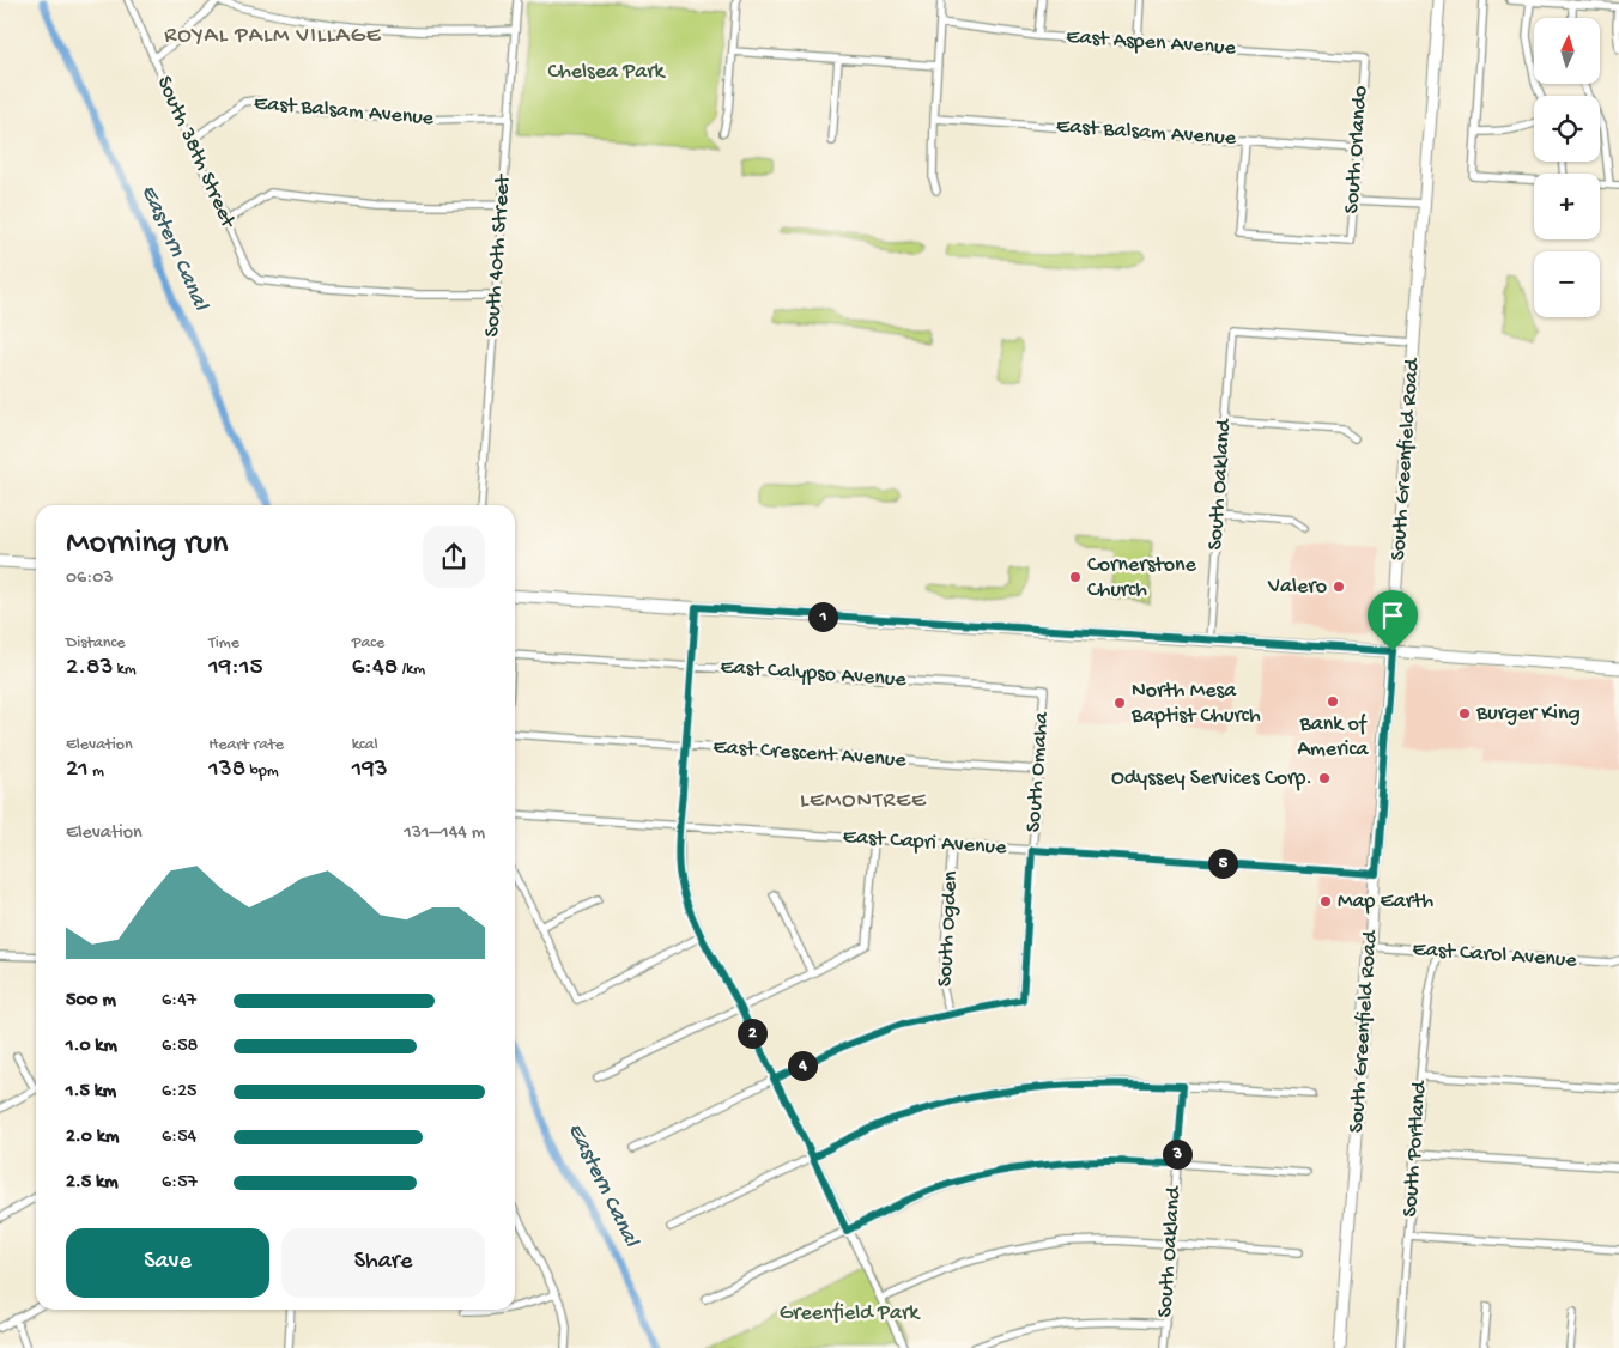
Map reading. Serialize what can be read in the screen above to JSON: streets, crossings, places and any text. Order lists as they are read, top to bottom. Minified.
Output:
{"streets":{"main road":["South Greenfield Road"],"street":["East Aspen Avenue","East Balsam Avenue","South Orlando","South 38th Street","South 40th Street","South Oakland","East Calypso Avenue","East Crescent Avenue","South Omaha","East Capri Avenue","South Ogden","East Carol Avenue","South Portland"]},"crossings":[["East Aspen Avenue","South Orlando"],["East Balsam Avenue","South Orlando"],["East Balsam Avenue","South 38th Street"],["East Balsam Avenue","South 40th Street"],["South 38th Street","South 40th Street"],["South Greenfield Road","South Oakland"],["South Greenfield Road","East Capri Avenue"],["South Greenfield Road","East Carol Avenue"],["East Calypso Avenue","South Omaha"],["East Crescent Avenue","South Omaha"],["South Omaha","East Capri Avenue"],["South Omaha","South Ogden"],["East Capri Avenue","South Ogden"],["East Carol Avenue","South Portland"]],"districts":["ROYAL PALM VILLAGE","LEMONTREE"],"water":["Eastern Canal"],"parks":["Chelsea Park","Greenfield Park"],"places":["Cornerstone Church","Valero","Bank of America","North Mesa Baptist Church","Burger King","Odyssey Services Corp.","Map Earth"],"north":"top","page":{"map_buttons":["+","−"],"heading":["Morning run","06:03"],"pins":["1","5","2","4","3"],"stats":[["Distance","2.83 km"],["Time","19:15"],["Pace","6:48 /km"],["Elevation","21 m"],["Heart rate","138 bpm"],["kcal","193"]],"chart":["Elevation","131–144 m"],"list":[{"name":"500 m","note":"6:47"},{"name":"1.0 km","note":"6:58"},{"name":"1.5 km","note":"6:25"},{"name":"2.0 km","note":"6:54"},{"name":"2.5 km","note":"6:57"}],"buttons":["Save","Share"]}}
